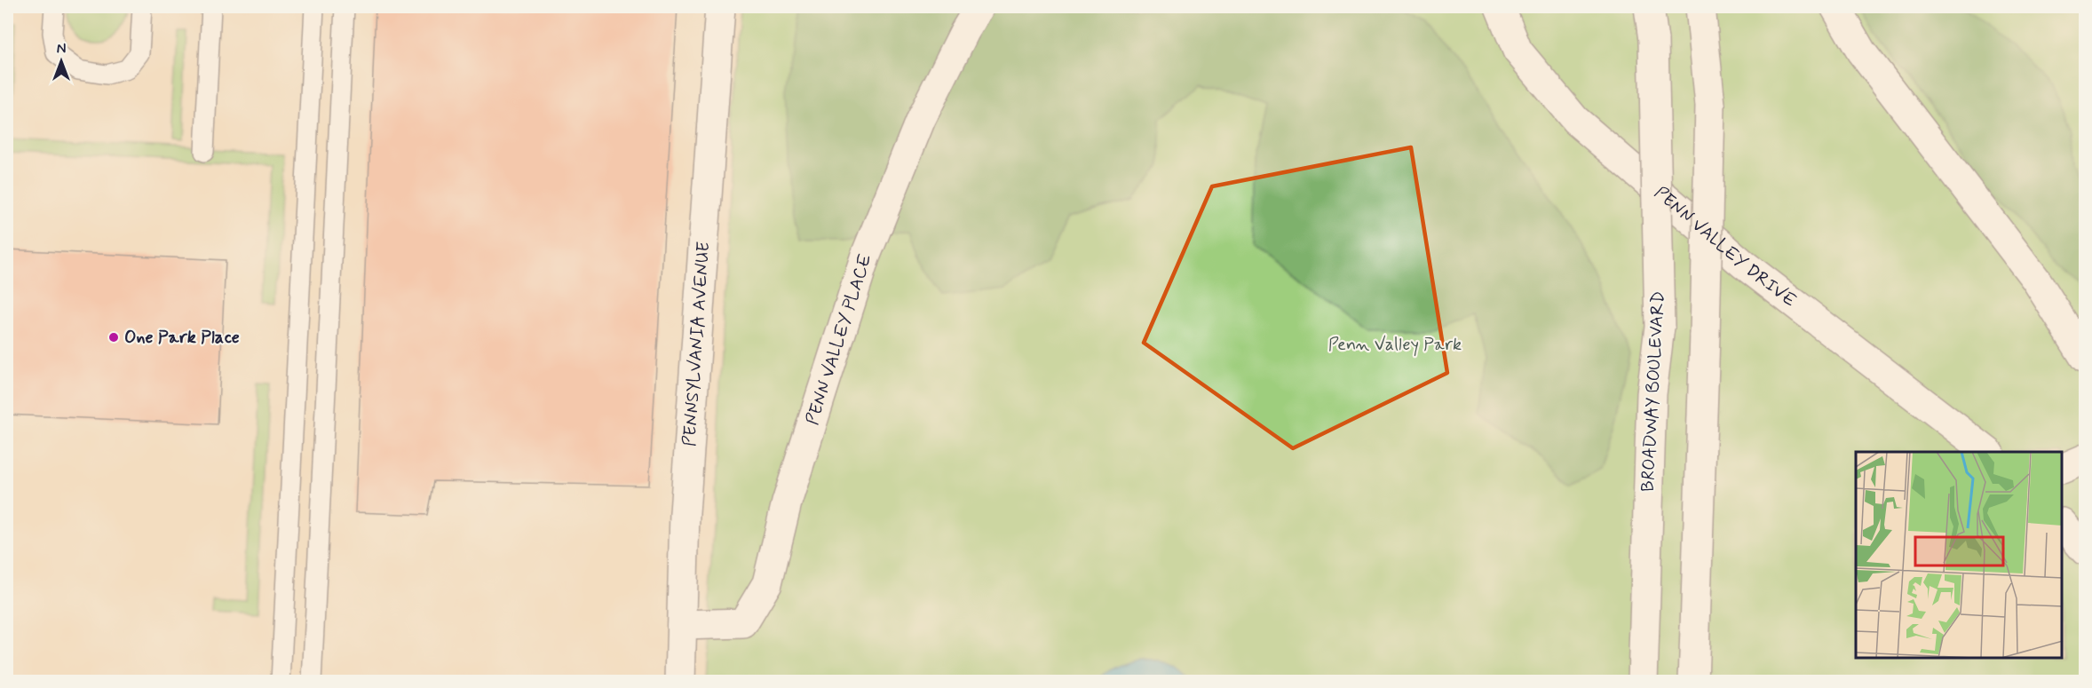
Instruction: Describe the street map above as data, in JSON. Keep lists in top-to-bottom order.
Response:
{
  "streets": {
    "main road": [
      "PENN VALLEY DRIVE",
      "PENN VALLEY PLACE",
      "PENNSYLVANIA AVENUE",
      "BROADWAY BOULEVARD"
    ]
  },
  "crossings": [
    ["PENN VALLEY PLACE", "PENNSYLVANIA AVENUE"]
  ],
  "parks": ["Penn Valley Park"],
  "places": ["One Park Place"],
  "north": "top"
}
